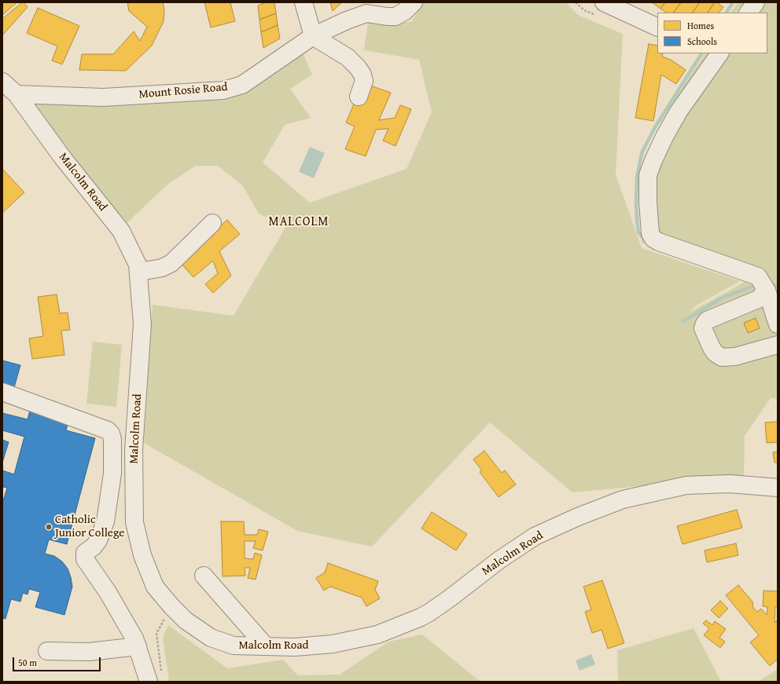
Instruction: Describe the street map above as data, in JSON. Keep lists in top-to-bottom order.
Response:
{
  "streets": {
    "street": ["Mount Rosie Road", "Malcolm Road"]
  },
  "crossings": [
    ["Mount Rosie Road", "Malcolm Road"]
  ],
  "districts": ["MALCOLM"],
  "places": ["Catholic Junior College"],
  "legend": ["Homes", "Schools"],
  "scale_bar": "50 m"
}
